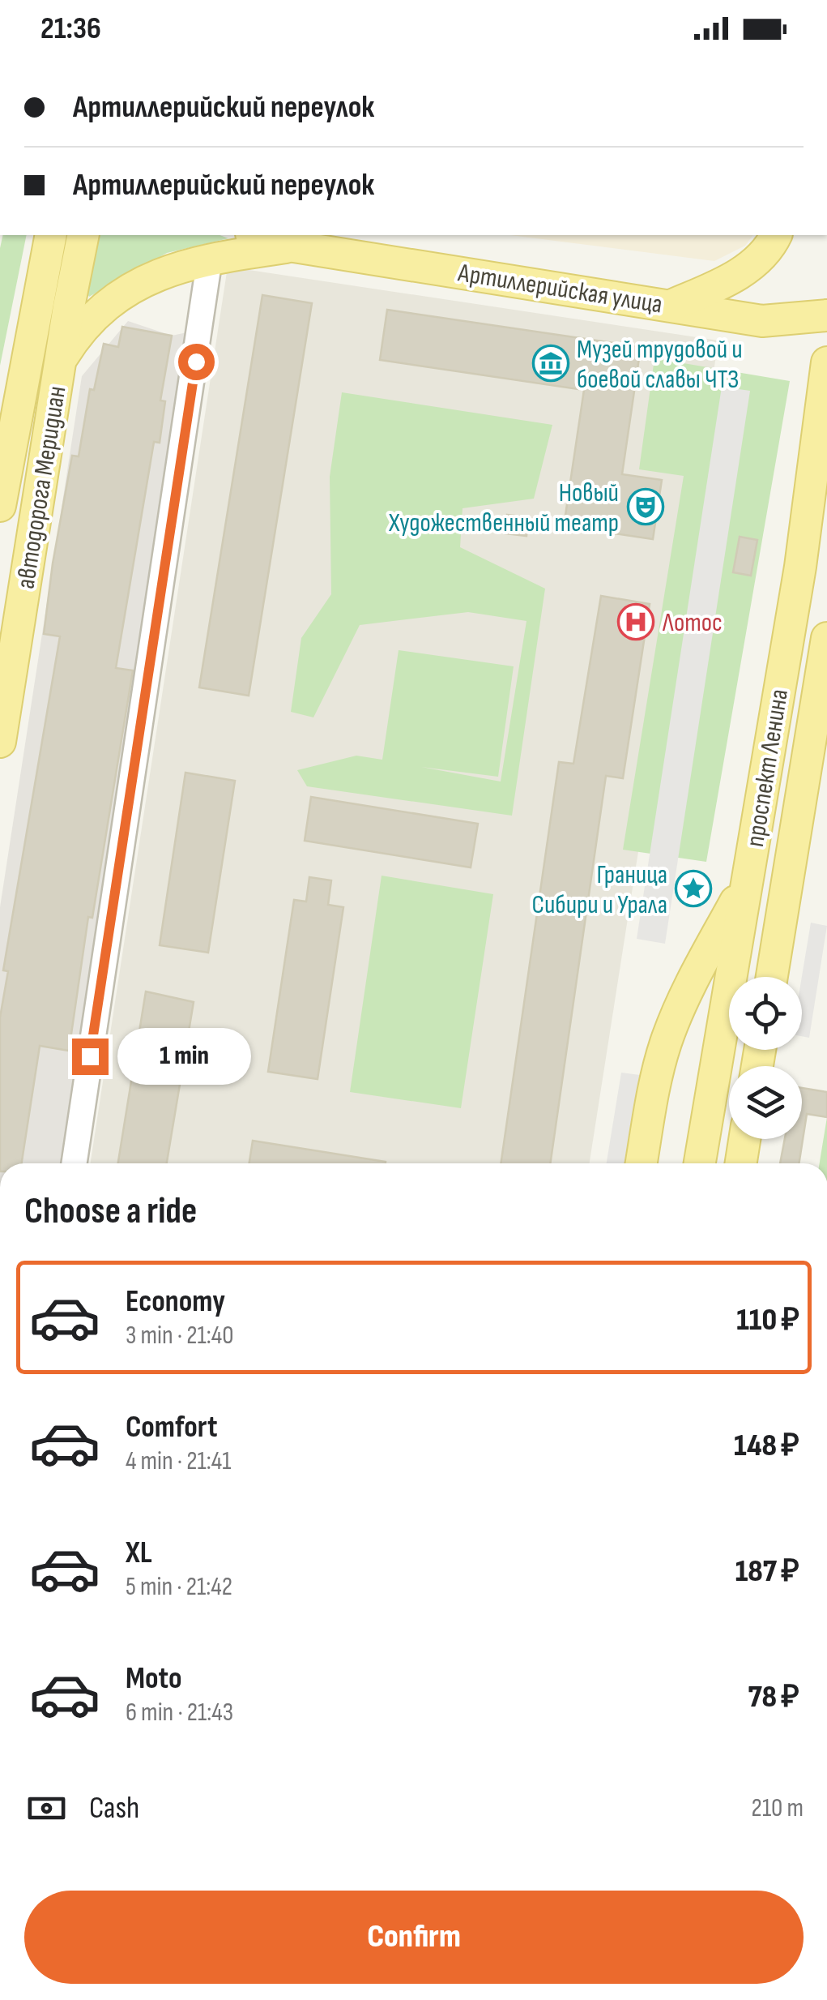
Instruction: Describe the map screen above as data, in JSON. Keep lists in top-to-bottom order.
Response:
{
  "streets": {
    "main road": ["Артиллерийская улица", "автодорога Меридиан", "проспект Ленина"]
  },
  "crossings": [
    ["Артиллерийская улица", "автодорога Меридиан"]
  ],
  "places": {
    "museum": ["Музей трудовой и боевой славы ЧТЗ"],
    "theatre": ["Новый Художественный театр"],
    "hospital": ["Лотос"],
    "place": ["Граница Сибири и Урала"]
  },
  "page": {
    "status": "21:36",
    "banner": ["Артиллерийский переулок", "Артиллерийский переулок"],
    "bubble": "1 min",
    "heading": "Choose a ride",
    "list": [
      {
        "name": "Economy",
        "note": "3 min · 21:40",
        "value": "110 ₽"
      },
      {
        "name": "Comfort",
        "note": "4 min · 21:41",
        "value": "148 ₽"
      },
      {
        "name": "XL",
        "note": "5 min · 21:42",
        "value": "187 ₽"
      },
      {
        "name": "Moto",
        "note": "6 min · 21:43",
        "value": "78 ₽"
      }
    ],
    "pay": ["Cash", "210 m"],
    "buttons": "Confirm"
  }
}
